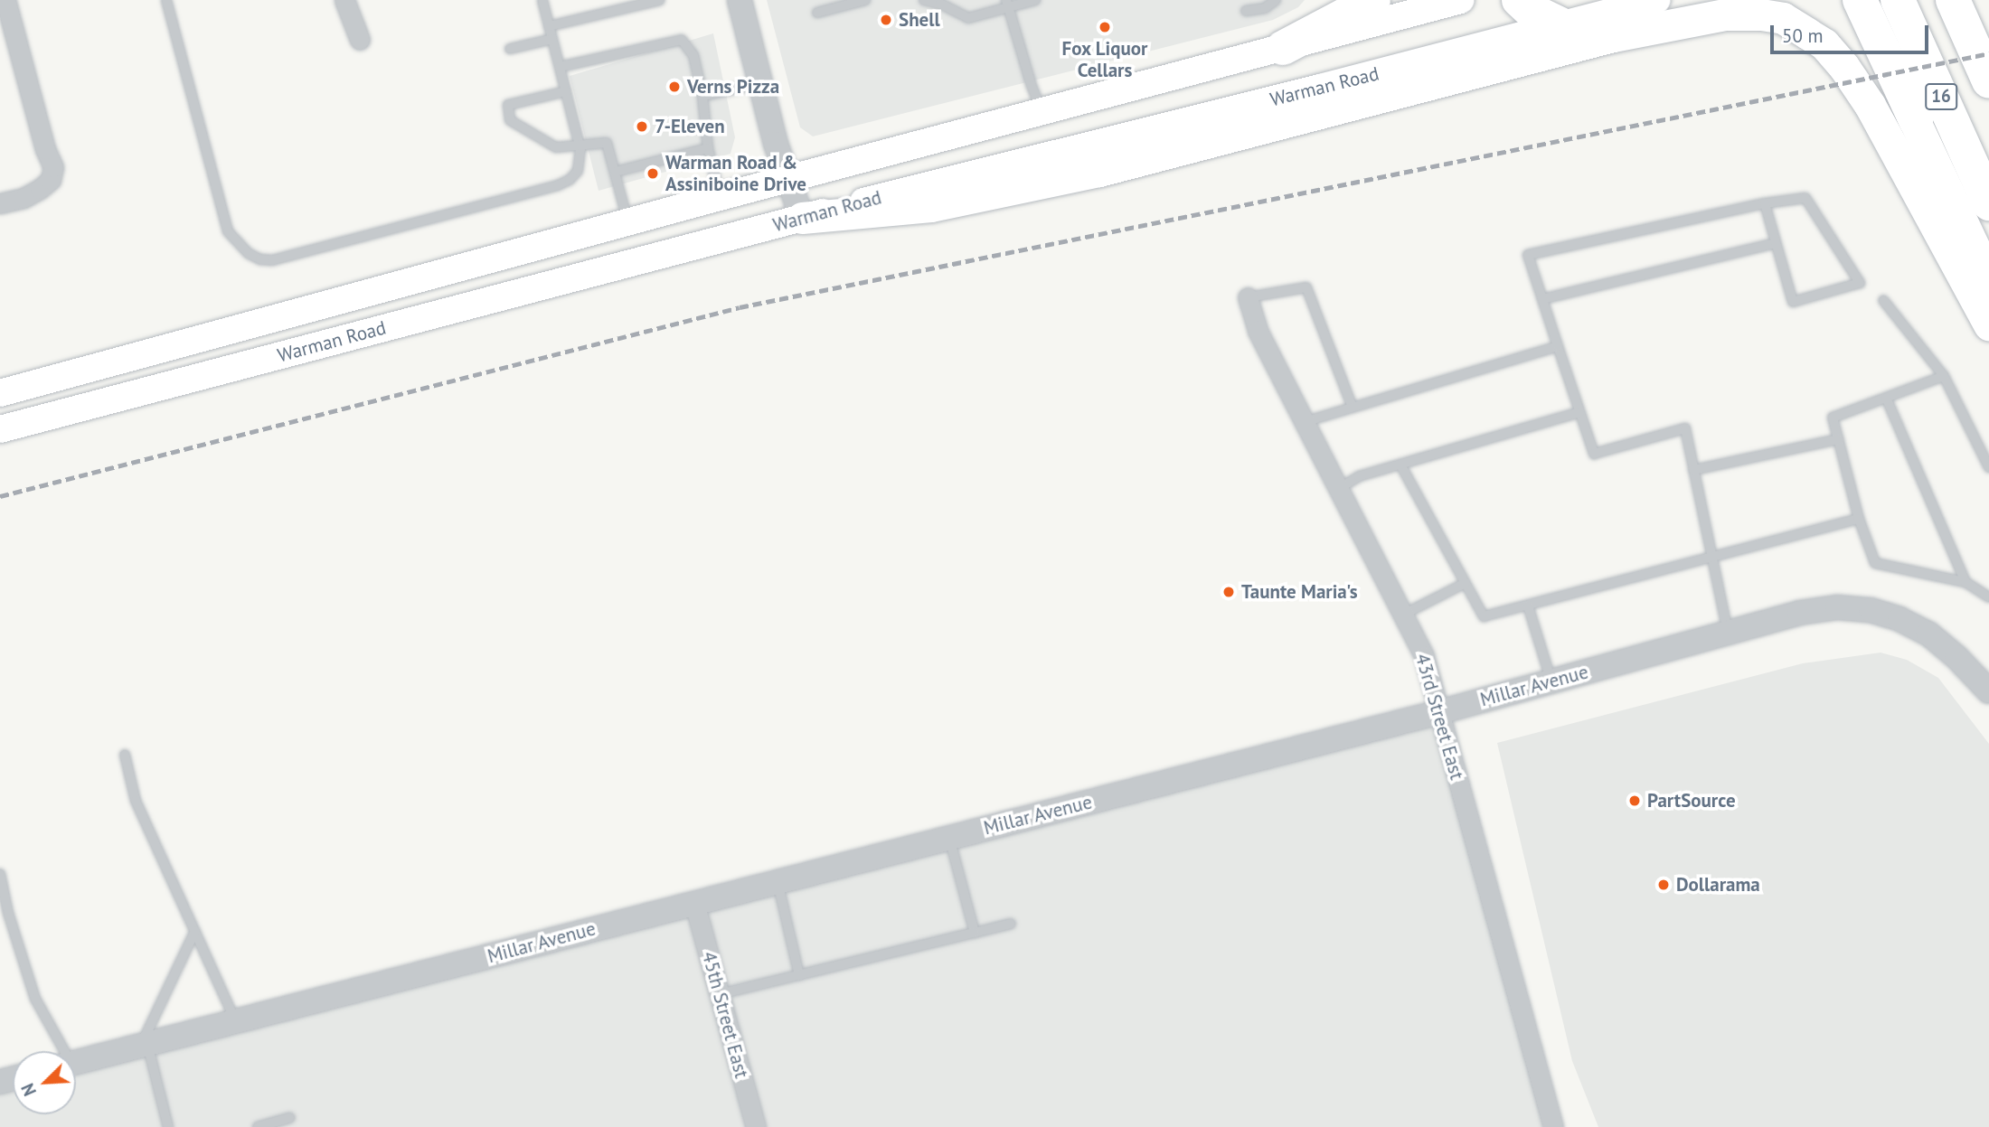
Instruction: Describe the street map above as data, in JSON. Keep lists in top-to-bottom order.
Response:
{
  "streets": {
    "highway": ["16"],
    "main road": ["Warman Road"],
    "street": ["Millar Avenue", "43rd Street East", "45th Street East"]
  },
  "crossings": [
    ["Millar Avenue", "43rd Street East"],
    ["Millar Avenue", "45th Street East"]
  ],
  "places": [
    "Shell",
    "Fox Liquor Cellars",
    "Verns Pizza",
    "7-Eleven",
    "Warman Road & Assiniboine Drive",
    "Taunte Maria's",
    "PartSource",
    "Dollarama"
  ],
  "scale_bar": "50 m",
  "north": "bottom left"
}
